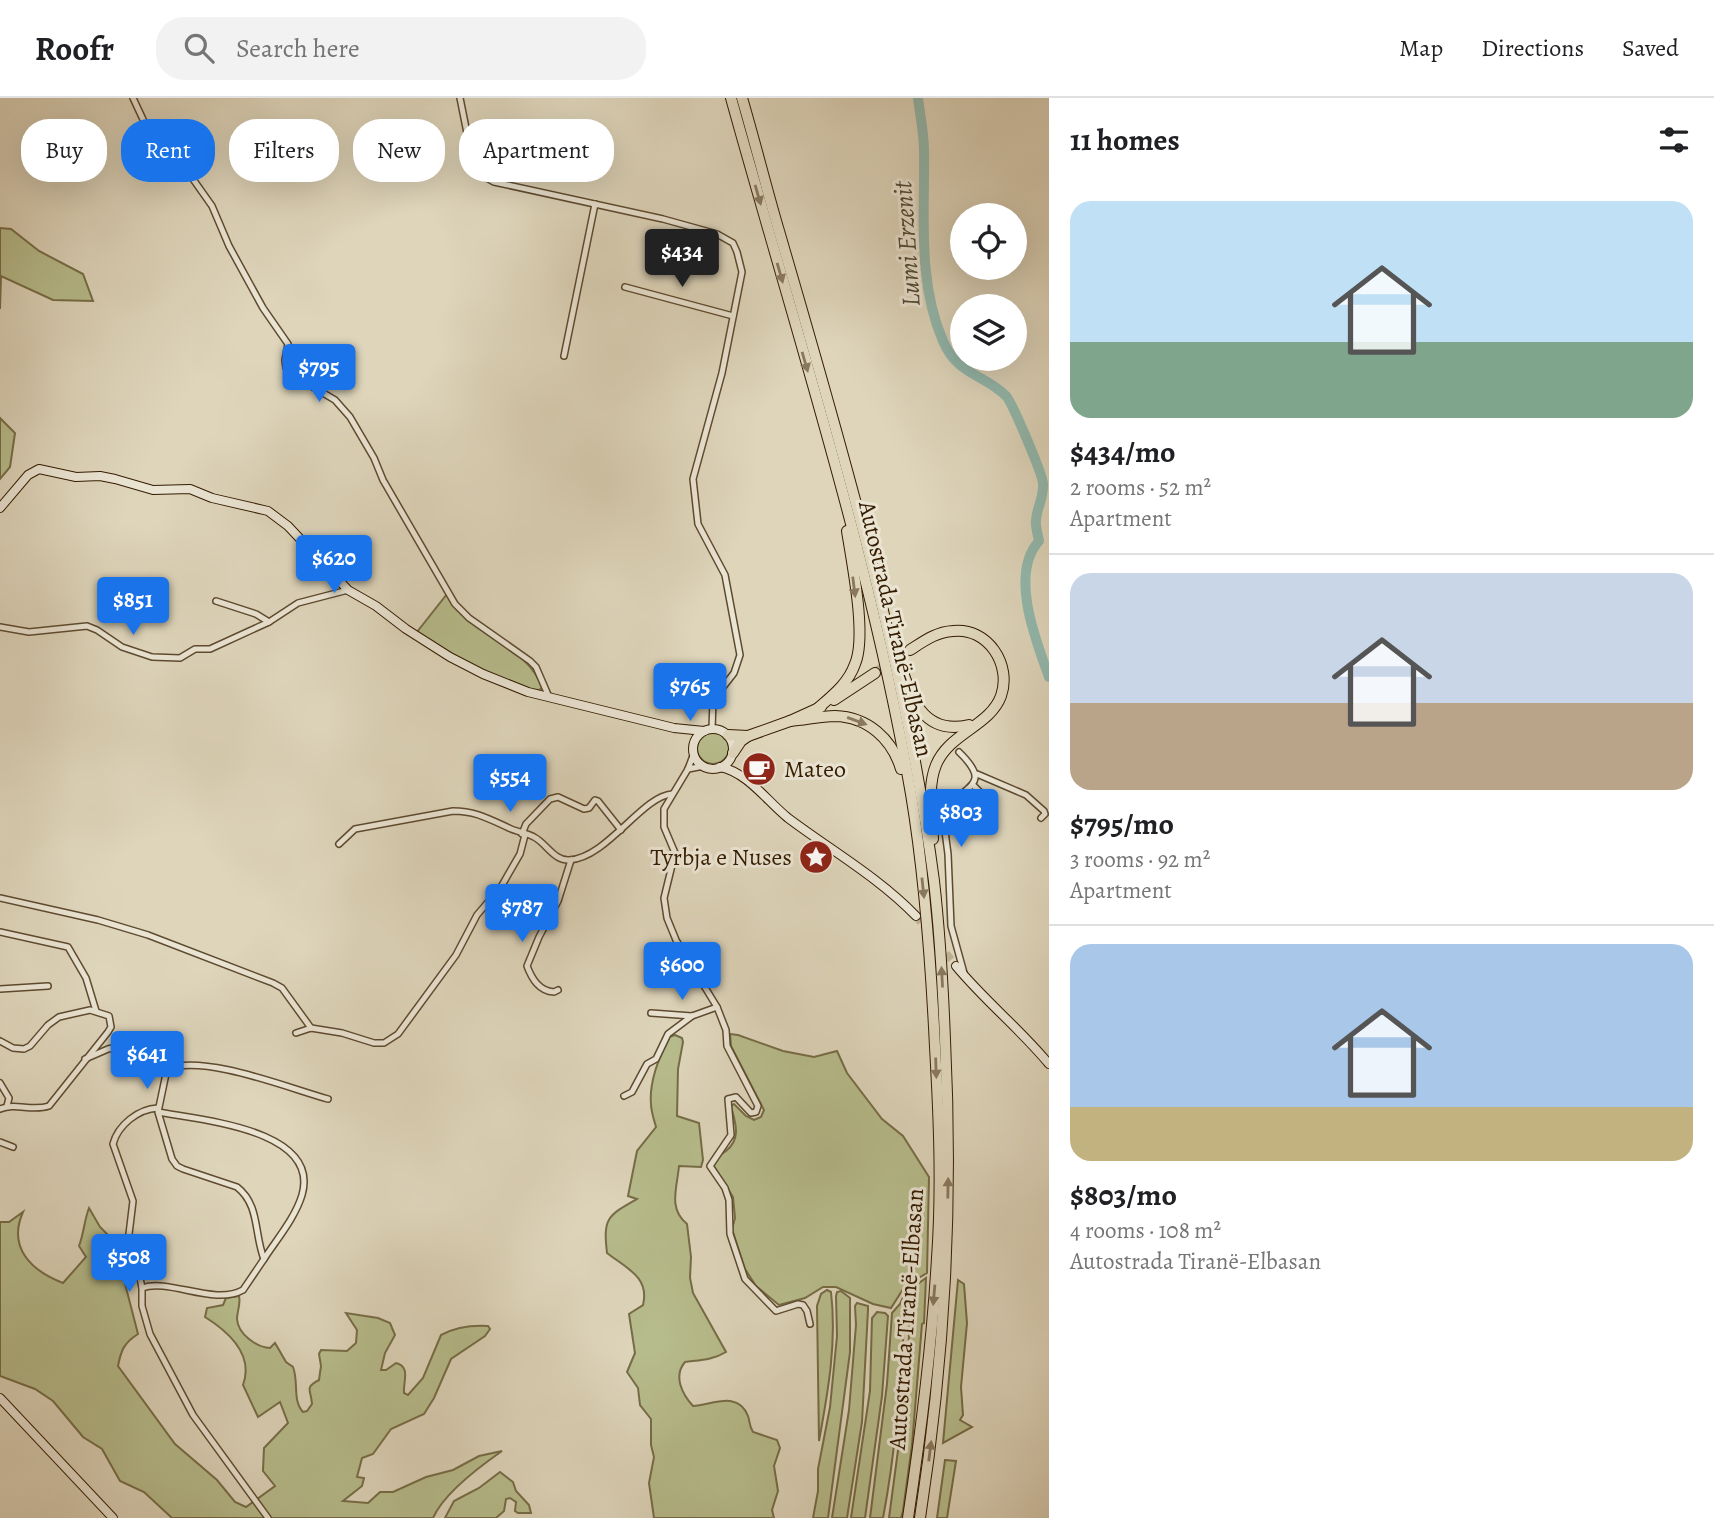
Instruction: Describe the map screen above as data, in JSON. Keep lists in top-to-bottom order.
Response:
{
  "streets": {
    "highway": ["Autostrada Tiranë-Elbasan"]
  },
  "water": ["Lumi Erzenit"],
  "places": {
    "cafe": ["Mateo"],
    "place": ["Tyrbja e Nuses"]
  },
  "page": {
    "header": "Roofr",
    "search": "Search here",
    "nav": ["Map", "Directions", "Saved"],
    "heading": "11 homes",
    "chip": [
      "Buy",
      "Rent",
      "Filters",
      "New",
      "Apartment"
    ],
    "list": [
      {
        "name": "$434/mo",
        "note": "2 rooms · 52 m² · Apartment"
      },
      {
        "name": "$795/mo",
        "note": "3 rooms · 92 m² · Apartment"
      },
      {
        "name": "$803/mo",
        "note": "4 rooms · 108 m² · Autostrada Tiranë-Elbasan"
      }
    ],
    "price": [
      "$434",
      "$795",
      "$620",
      "$851",
      "$765",
      "$554",
      "$803",
      "$787",
      "$600",
      "$641",
      "$508"
    ]
  }
}
